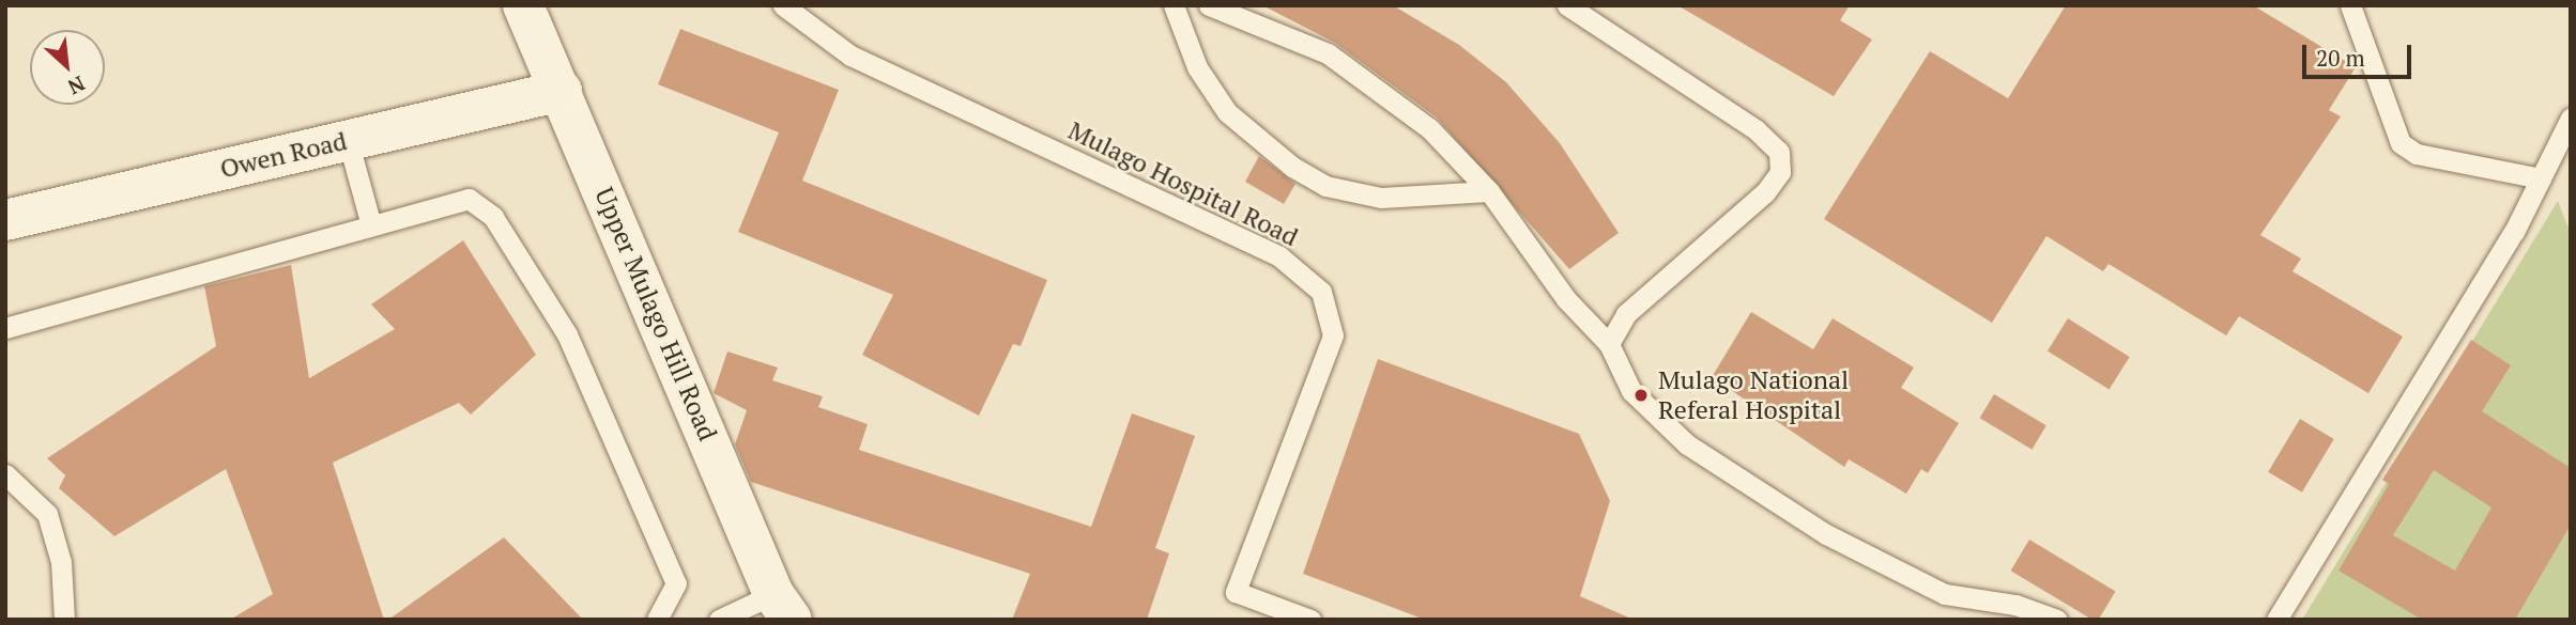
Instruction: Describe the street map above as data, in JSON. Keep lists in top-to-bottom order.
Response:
{
  "streets": {
    "street": ["Owen Road", "Upper Mulago Hill Road"],
    "lane": ["Mulago Hospital Road"]
  },
  "crossings": [
    ["Owen Road", "Upper Mulago Hill Road"]
  ],
  "places": ["Mulago National Referal Hospital"],
  "scale_bar": "20 m",
  "north": "bottom right"
}
